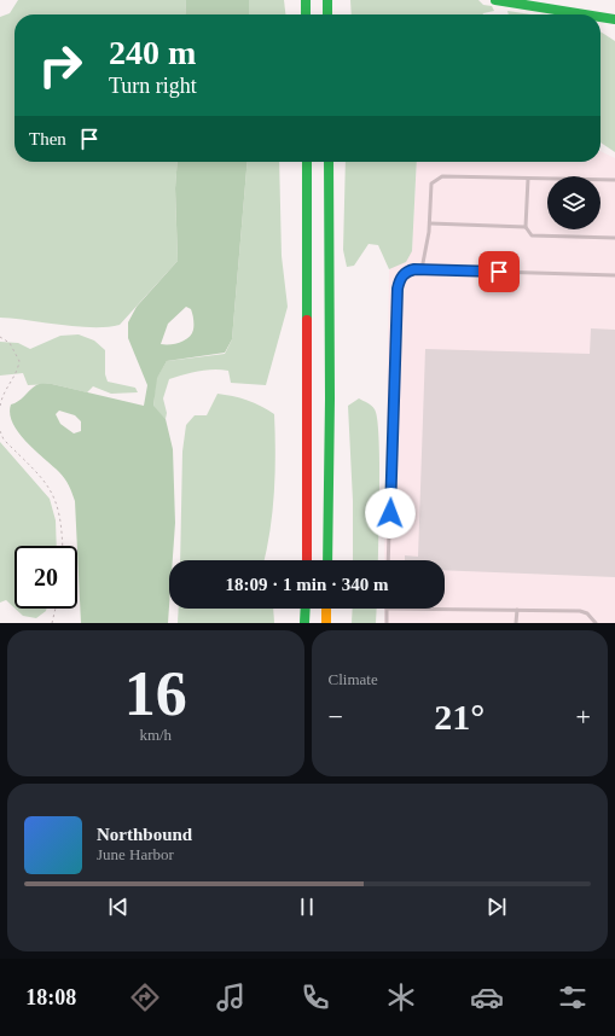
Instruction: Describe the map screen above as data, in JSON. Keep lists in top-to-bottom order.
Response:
{
  "page": {
    "turn": ["240 m", "Turn right"],
    "then": "Then",
    "limit": "20",
    "trip": "18:09 · 1 min · 340 m",
    "tile": [
      ["16", "km/h"],
      "Climate"
    ],
    "heat": ["−", "21°", "+"],
    "song": ["Northbound", "June Harbor"],
    "tabs": "18:08"
  }
}
